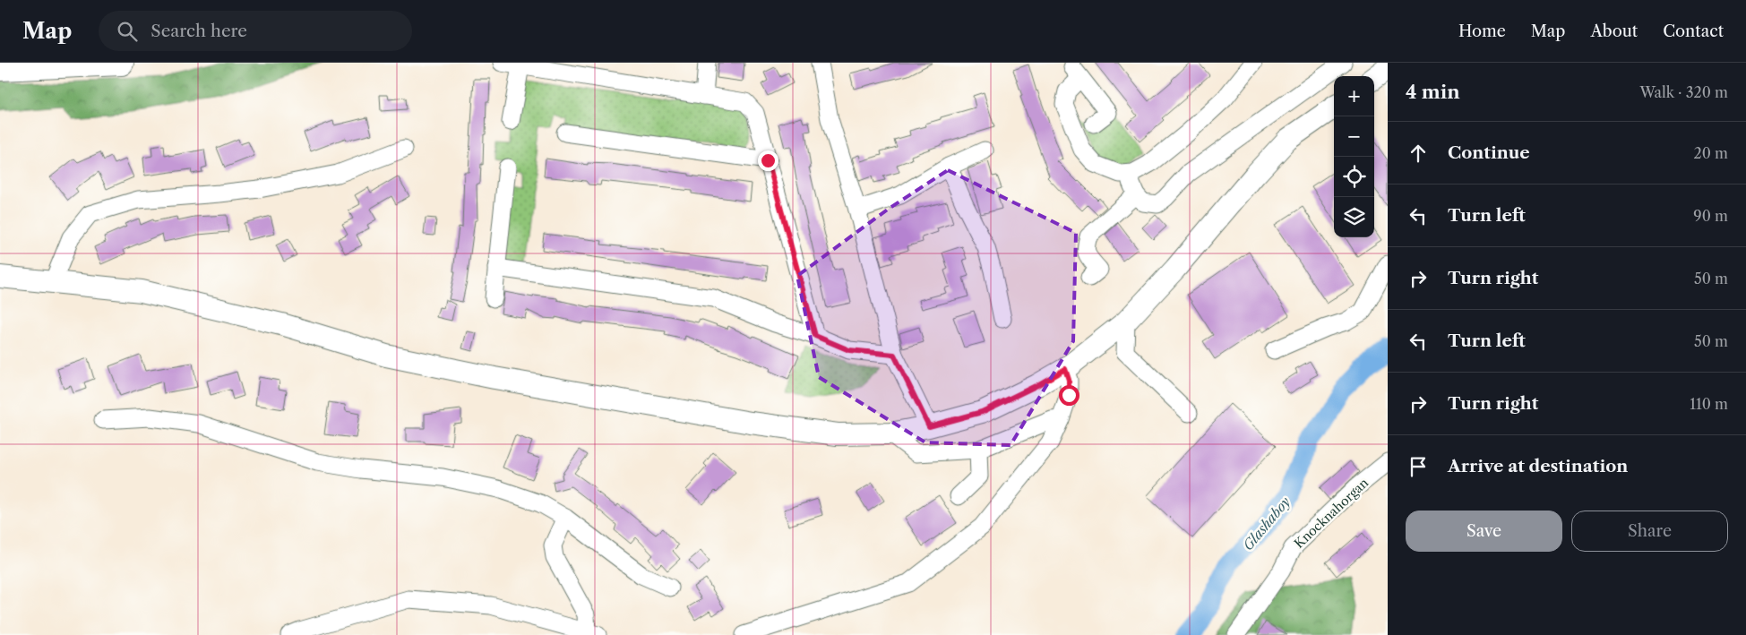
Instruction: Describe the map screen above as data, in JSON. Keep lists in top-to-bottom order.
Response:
{
  "streets": {
    "street": ["Knocknahorgan"]
  },
  "water": ["Glashaboy"],
  "page": {
    "header": "Map",
    "search": "Search here",
    "nav": [
      "Home",
      "Map",
      "About",
      "Contact"
    ],
    "heading": ["4 min", "Walk · 320 m"],
    "map_buttons": ["+", "−"],
    "list": [
      ["Continue", "20 m"],
      ["Turn left", "90 m"],
      ["Turn right", "50 m"],
      ["Turn left", "50 m"],
      ["Turn right", "110 m"],
      "Arrive at destination"
    ],
    "buttons": ["Save", "Share"]
  }
}
